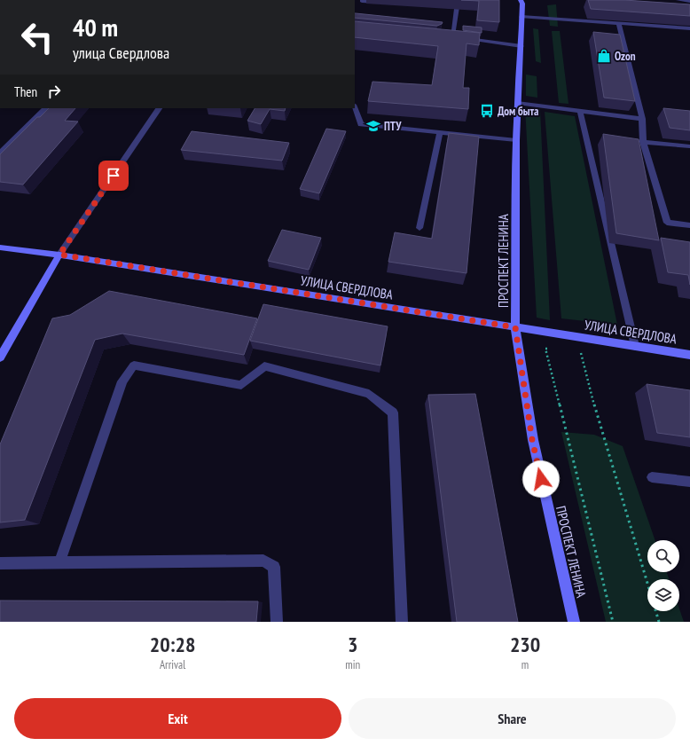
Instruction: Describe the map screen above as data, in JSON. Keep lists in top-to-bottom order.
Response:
{
  "streets": {
    "main road": ["ПРОСПЕКТ ЛЕНИНА", "УЛИЦА СВЕРДЛОВА"]
  },
  "crossings": [
    ["ПРОСПЕКТ ЛЕНИНА", "УЛИЦА СВЕРДЛОВА"]
  ],
  "places": {
    "shop": ["Ozon"],
    "bus stop": ["Дом быта"],
    "school or university": ["ПТУ"]
  },
  "page": {
    "turn": ["40 m", "улица Свердлова"],
    "then": "Then",
    "eta": [
      "20:28",
      "Arrival",
      "3",
      "min",
      "230",
      "m"
    ],
    "buttons": ["Exit", "Share"]
  }
}
